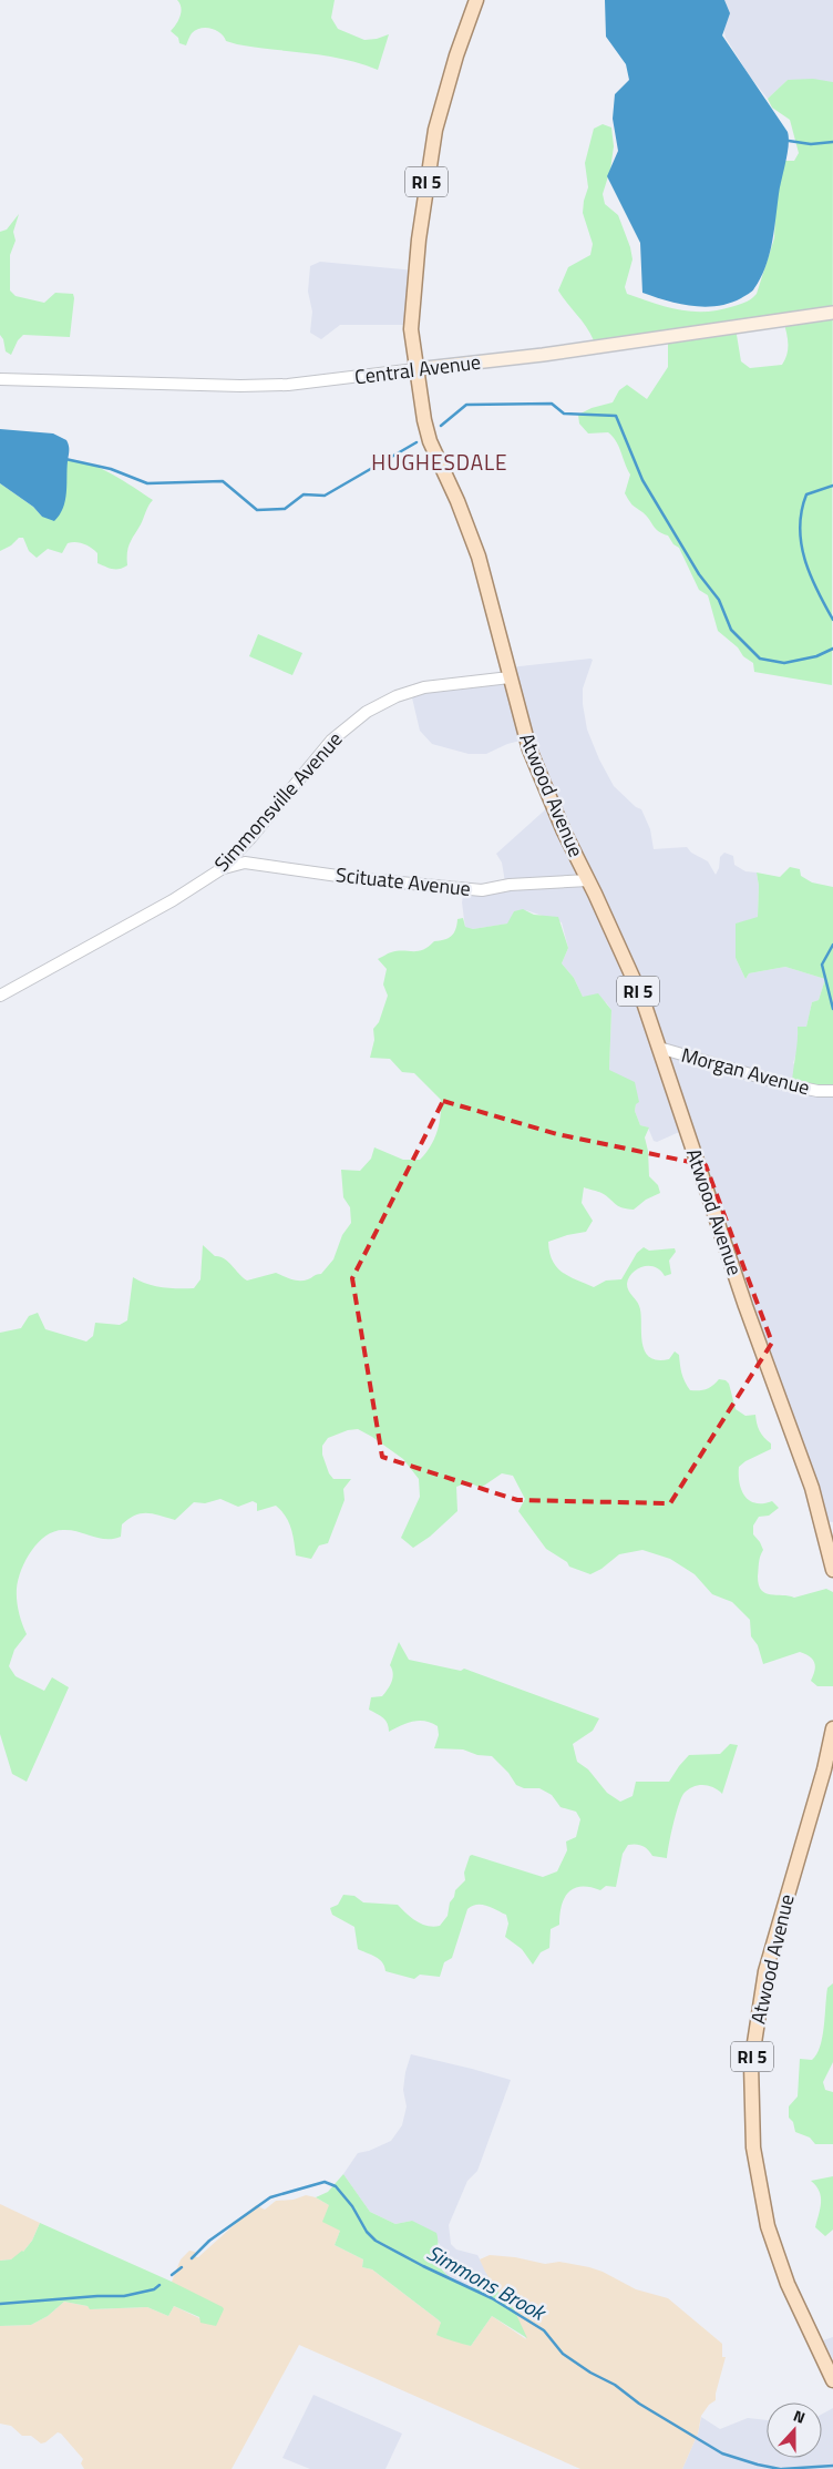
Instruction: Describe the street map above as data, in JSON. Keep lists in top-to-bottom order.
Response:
{
  "streets": {
    "main road": ["RI 5", "Central Avenue", "Atwood Avenue"],
    "street": ["Simmonsville Avenue", "Scituate Avenue", "Morgan Avenue"]
  },
  "crossings": [
    ["Central Avenue", "Atwood Avenue"],
    ["Atwood Avenue", "Simmonsville Avenue"],
    ["Atwood Avenue", "Scituate Avenue"],
    ["Atwood Avenue", "Morgan Avenue"],
    ["Simmonsville Avenue", "Scituate Avenue"]
  ],
  "districts": ["HUGHESDALE"],
  "water": ["Simmons Brook"],
  "north": "top"
}
